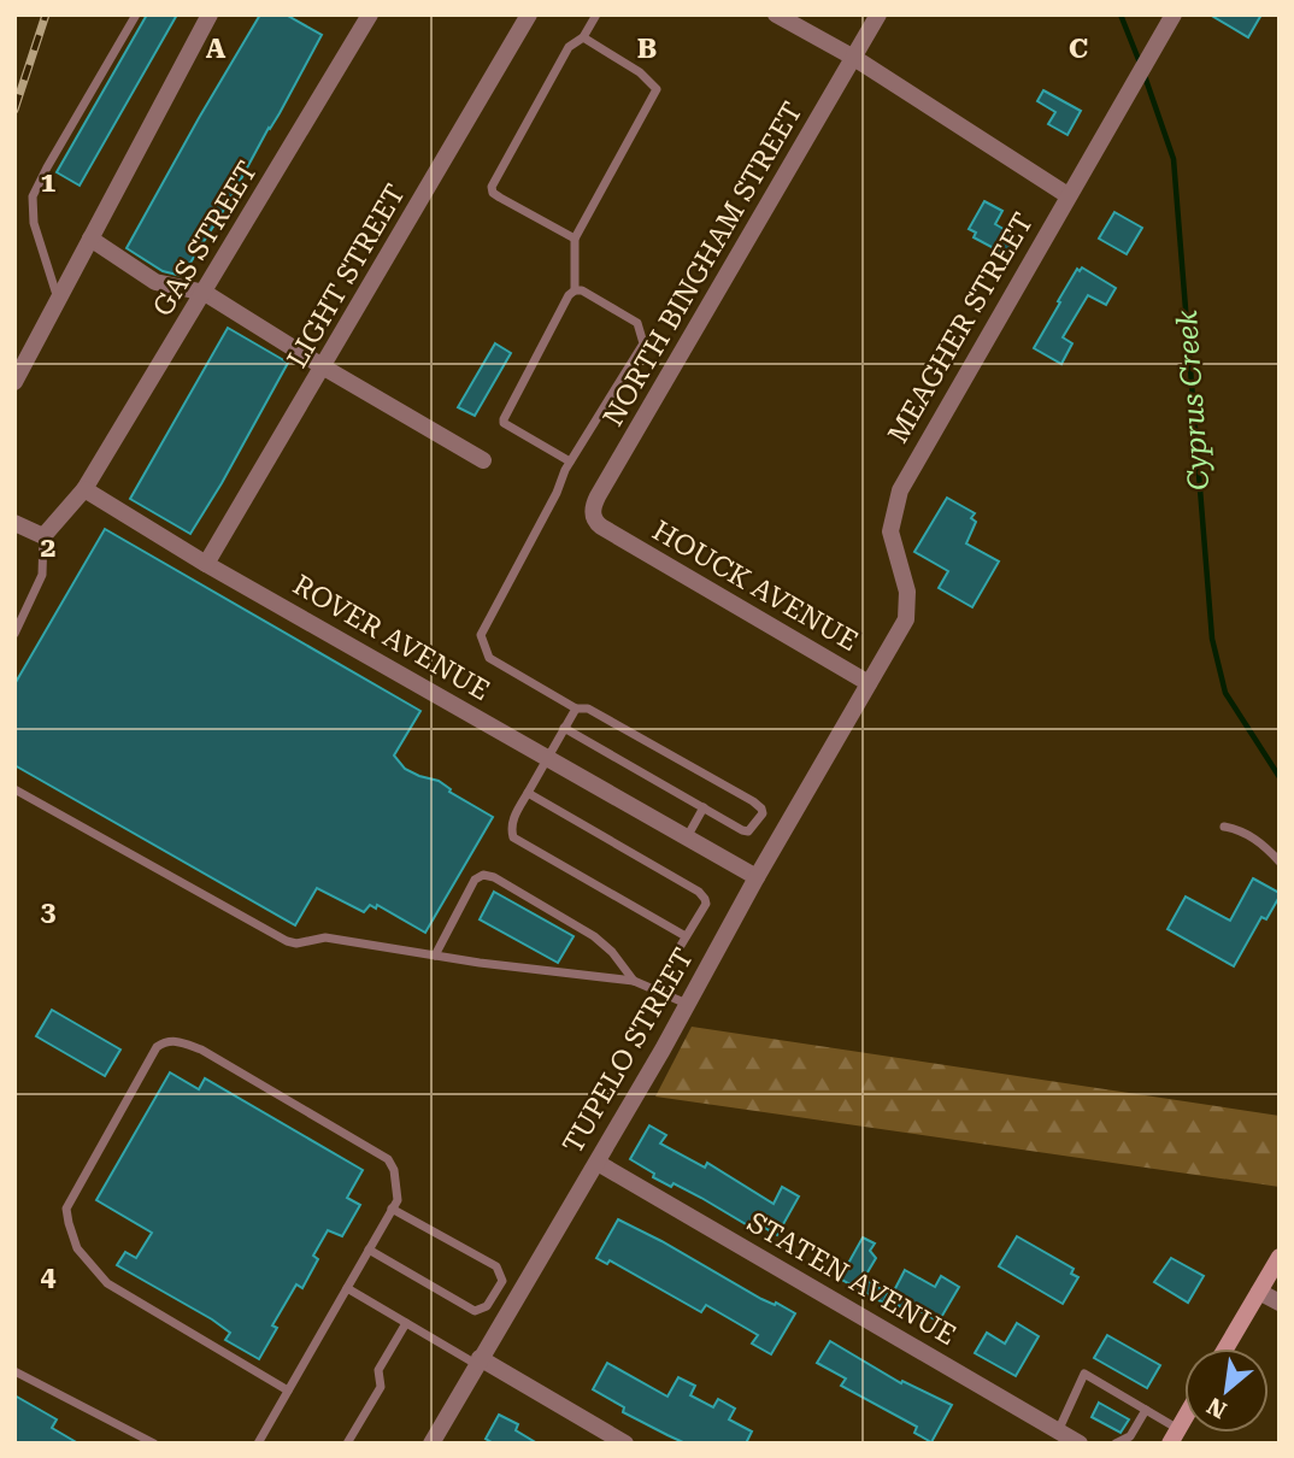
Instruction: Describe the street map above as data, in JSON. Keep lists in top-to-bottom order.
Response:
{
  "streets": {
    "street": [
      "GAS STREET",
      "NORTH BINGHAM STREET",
      "LIGHT STREET",
      "MEAGHER STREET",
      "HOUCK AVENUE",
      "ROVER AVENUE",
      "TUPELO STREET",
      "STATEN AVENUE"
    ]
  },
  "crossings": [
    ["GAS STREET", "ROVER AVENUE"],
    ["NORTH BINGHAM STREET", "HOUCK AVENUE"],
    ["LIGHT STREET", "ROVER AVENUE"],
    ["MEAGHER STREET", "HOUCK AVENUE"],
    ["MEAGHER STREET", "TUPELO STREET"],
    ["HOUCK AVENUE", "TUPELO STREET"],
    ["ROVER AVENUE", "TUPELO STREET"],
    ["TUPELO STREET", "STATEN AVENUE"]
  ],
  "water": ["Cyprus Creek"],
  "north": "bottom left",
  "grid": {
    "columns": ["A", "B", "C"],
    "rows": [
      "1",
      "2",
      "3",
      "4"
    ]
  }
}
